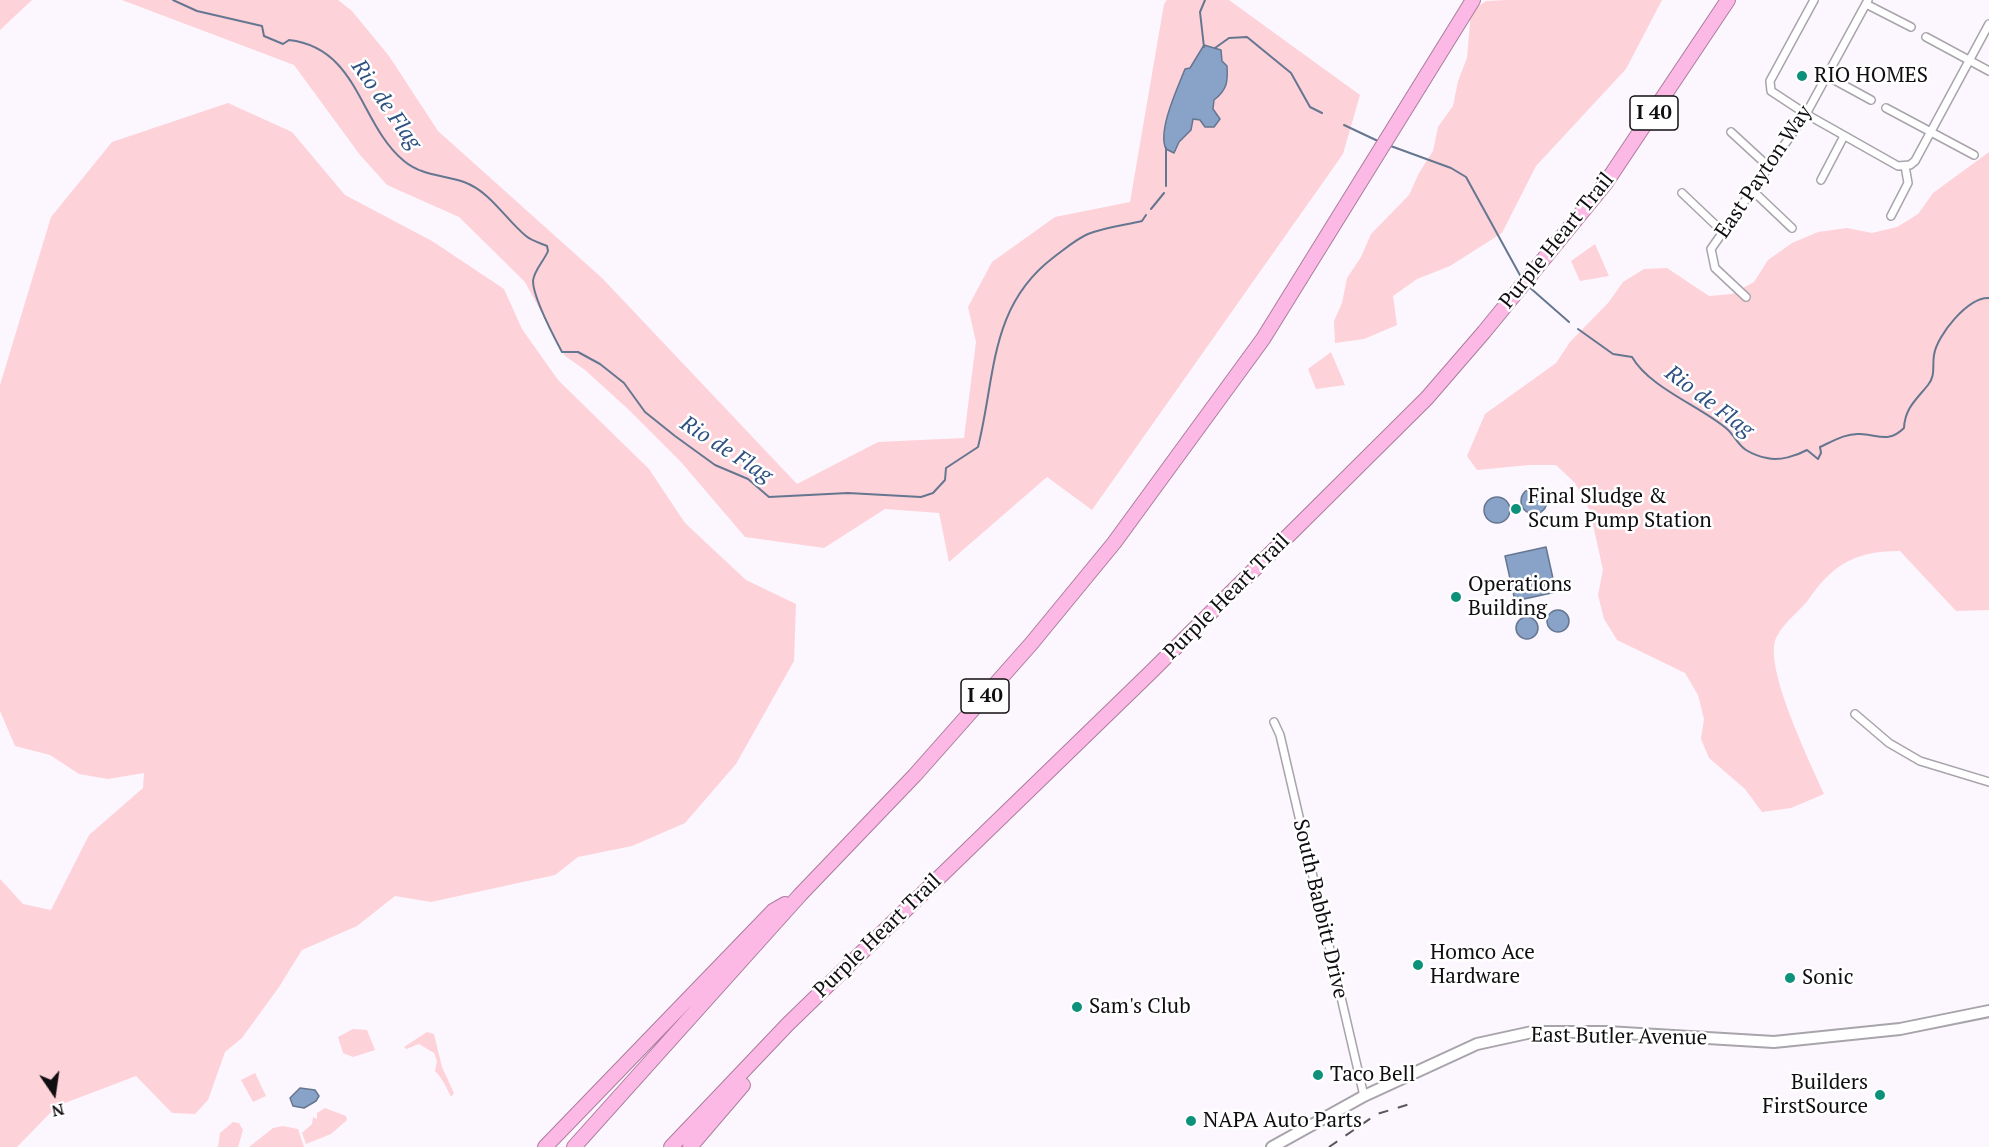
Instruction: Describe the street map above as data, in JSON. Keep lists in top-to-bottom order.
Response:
{
  "streets": {
    "highway": ["I 40", "Purple Heart Trail"],
    "main road": ["East Butler Avenue"],
    "street": ["East Payton Way", "South Babbitt Drive"]
  },
  "crossings": [
    ["South Babbitt Drive", "East Butler Avenue"]
  ],
  "water": ["Rio de Flag"],
  "places": [
    "RIO HOMES",
    "Final Sludge & Scum Pump Station",
    "Operations Building",
    "Homco Ace Hardware",
    "Sonic",
    "Sam's Club",
    "Taco Bell",
    "Builders FirstSource",
    "NAPA Auto Parts"
  ],
  "north": "bottom"
}
